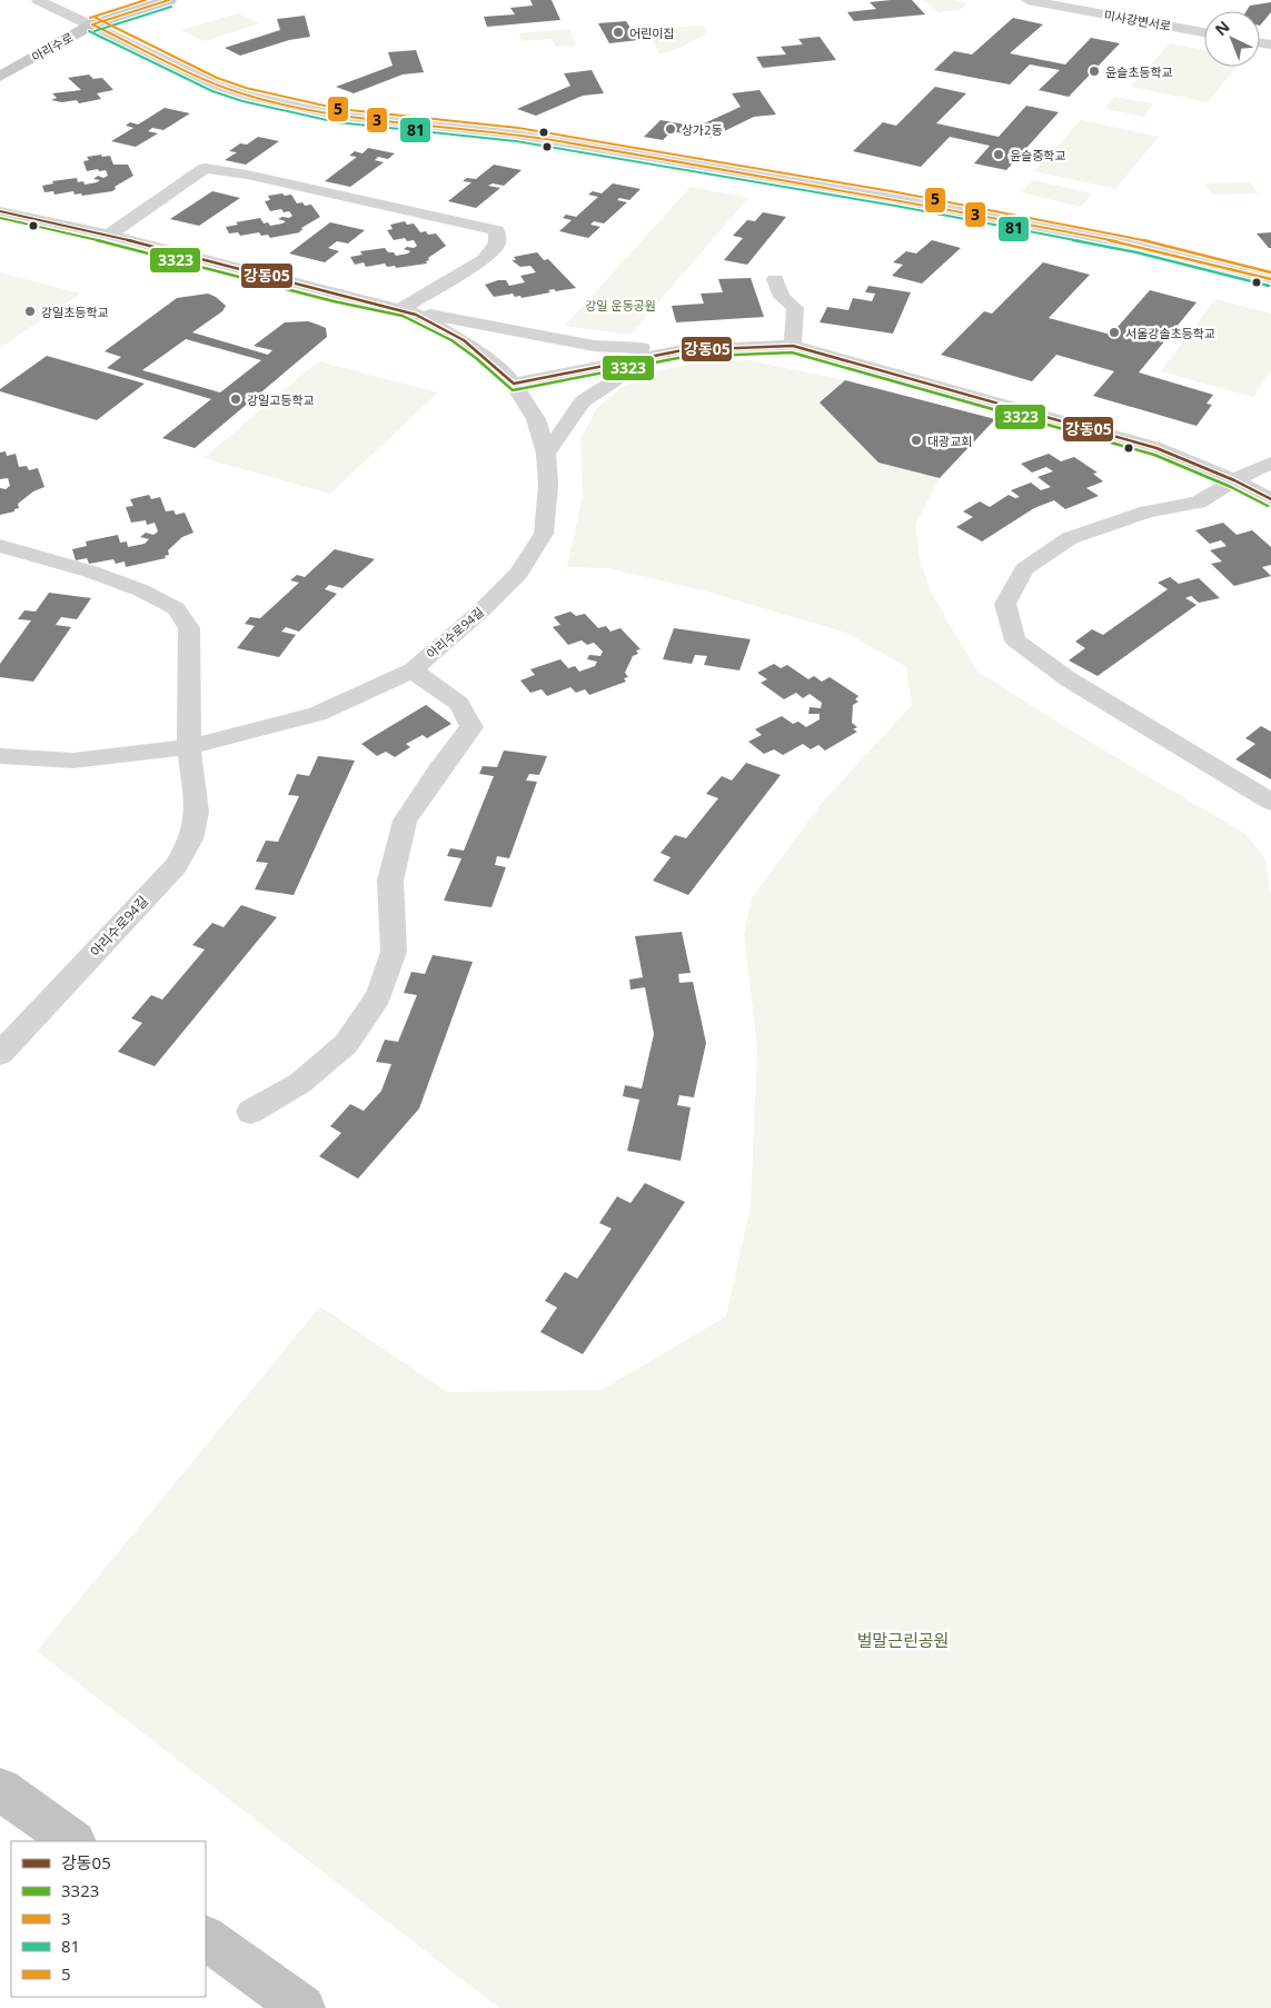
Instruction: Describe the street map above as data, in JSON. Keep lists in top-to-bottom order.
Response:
{
  "streets": {
    "main road": ["아리수로"],
    "street": ["미사강변서로", "아리수로94길"]
  },
  "parks": ["강일 운동공원", "벌말근린공원"],
  "places": [
    "어린이집",
    "윤슬초등학교",
    "상가2동",
    "윤슬중학교",
    "강일초등학교",
    "서울강솔초등학교",
    "강일고등학교",
    "대광교회"
  ],
  "lines": [
    "transit line 3",
    "transit line 5",
    "transit line 81",
    "transit line 강동05",
    "transit line 3323"
  ],
  "legend": [
    "강동05",
    "3323",
    "3",
    "81",
    "5"
  ],
  "north": "top left"
}
